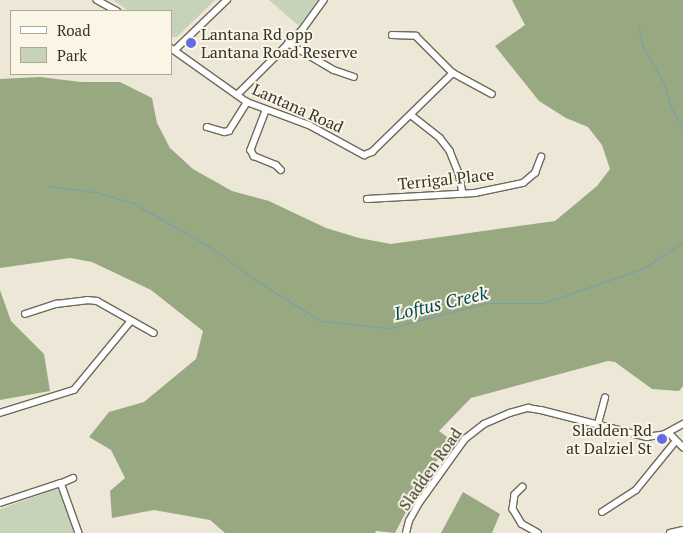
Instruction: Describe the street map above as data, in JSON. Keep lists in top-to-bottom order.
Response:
{
  "streets": {
    "street": ["Lantana Road", "Terrigal Place", "Sladden Road"]
  },
  "water": ["Loftus Creek"],
  "places": ["Lantana Rd opp Lantana Road Reserve", "Sladden Rd at Dalziel St"],
  "legend": ["Road", "Park"]
}
